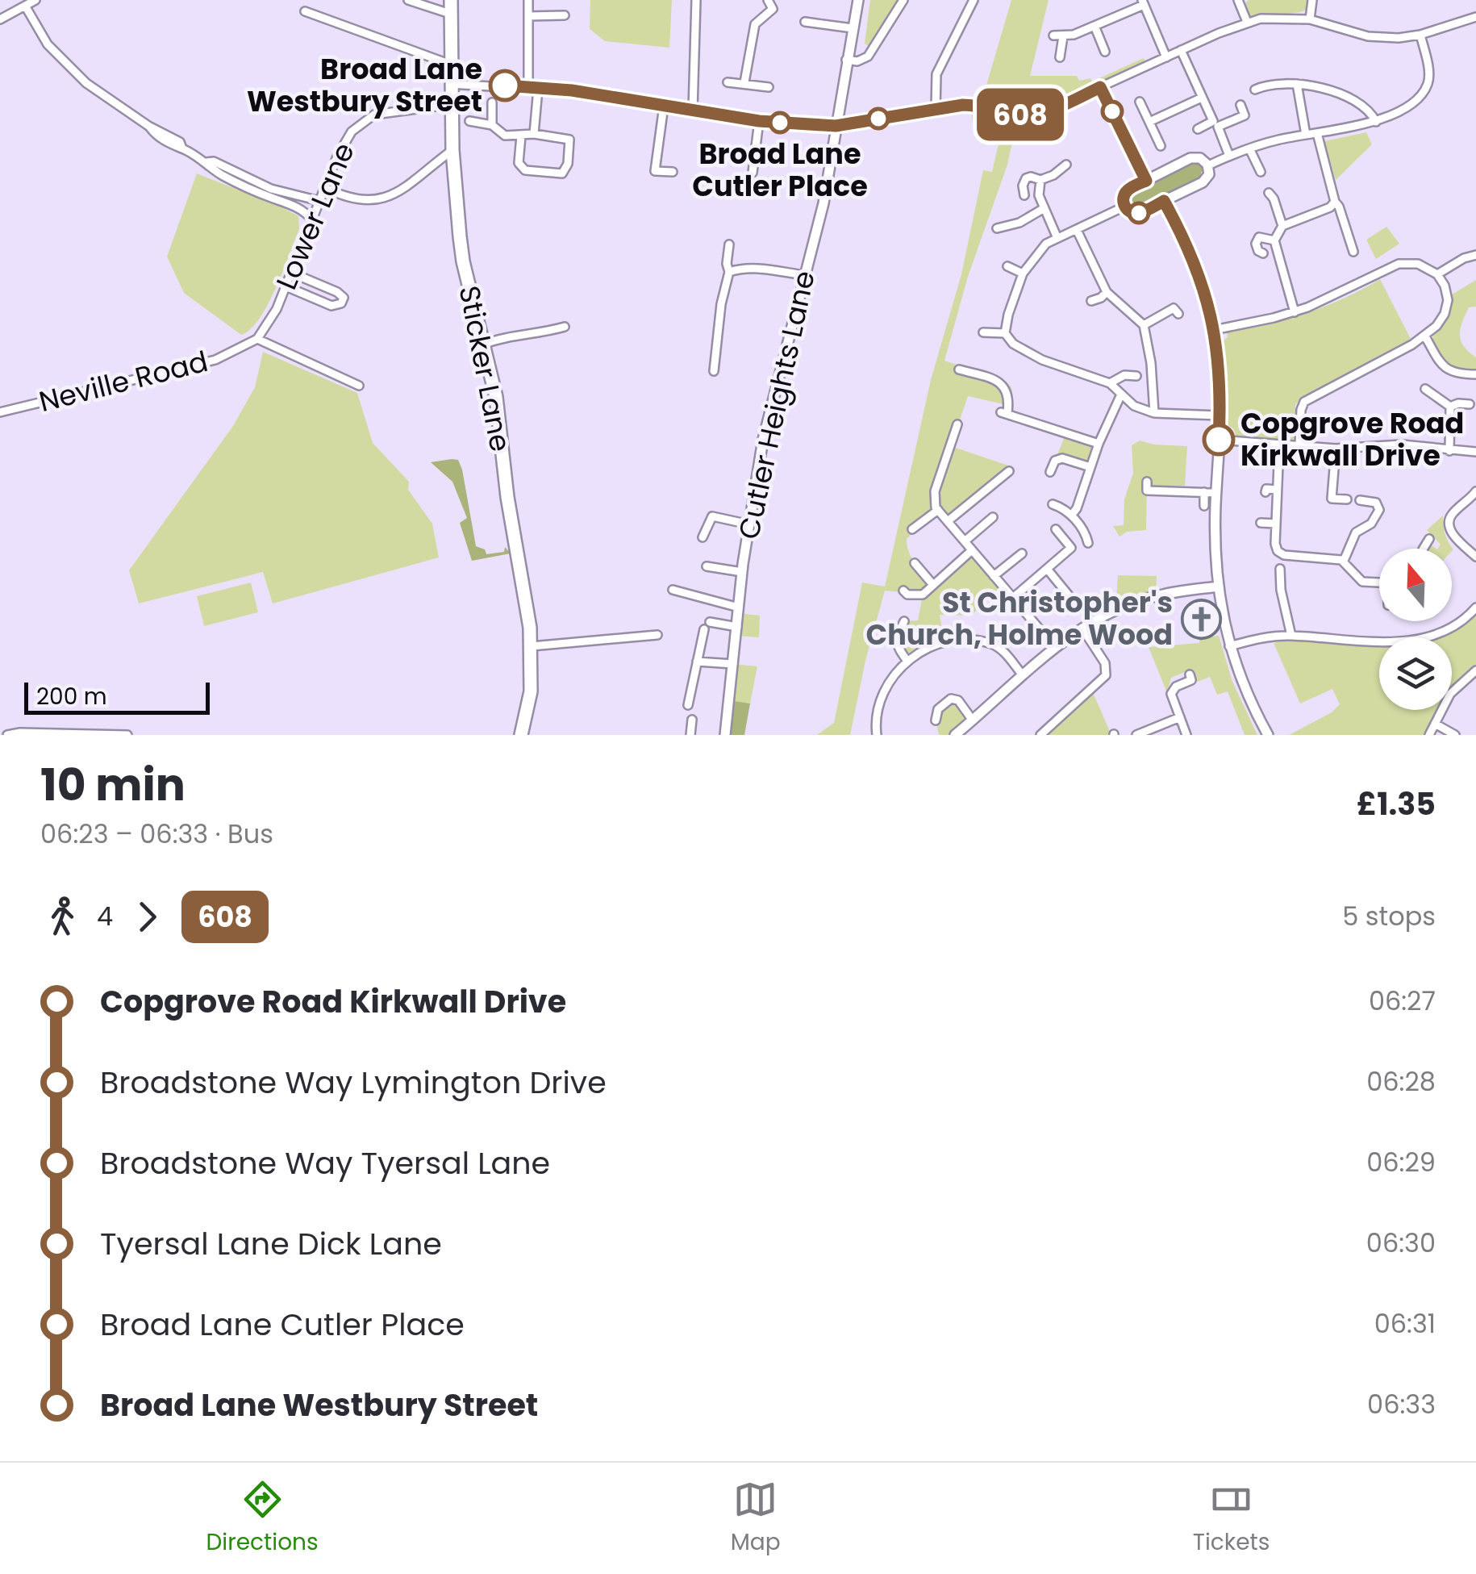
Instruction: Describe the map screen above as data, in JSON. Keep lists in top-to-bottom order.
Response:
{
  "streets": {
    "highway": ["Sticker Lane"],
    "street": ["Lower Lane", "Neville Road", "Cutler Heights Lane"]
  },
  "crossings": [
    ["Lower Lane", "Sticker Lane"],
    ["Lower Lane", "Neville Road"]
  ],
  "places": {
    "other": ["Broad Lane Westbury Street", "Broad Lane Cutler Place", "Copgrove Road Kirkwall Drive"],
    "church": ["St Christopher's Church, Holme Wood"]
  },
  "lines": ["bus line 608"],
  "scale_bar": "200 m",
  "north": "top",
  "page": {
    "on_map": "608",
    "scale": "200 m",
    "heading": ["10 min", "06:23 – 06:33 · Bus", "£1.35"],
    "legs": ["4", "608", "5 stops"],
    "list": [
      {
        "name": "Copgrove Road Kirkwall Drive",
        "value": "06:27"
      },
      {
        "name": "Broadstone Way Lymington Drive",
        "value": "06:28"
      },
      {
        "name": "Broadstone Way Tyersal Lane",
        "value": "06:29"
      },
      {
        "name": "Tyersal Lane Dick Lane",
        "value": "06:30"
      },
      {
        "name": "Broad Lane Cutler Place",
        "value": "06:31"
      },
      {
        "name": "Broad Lane Westbury Street",
        "value": "06:33"
      }
    ],
    "tabs": ["Directions", "Map", "Tickets"]
  }
}
